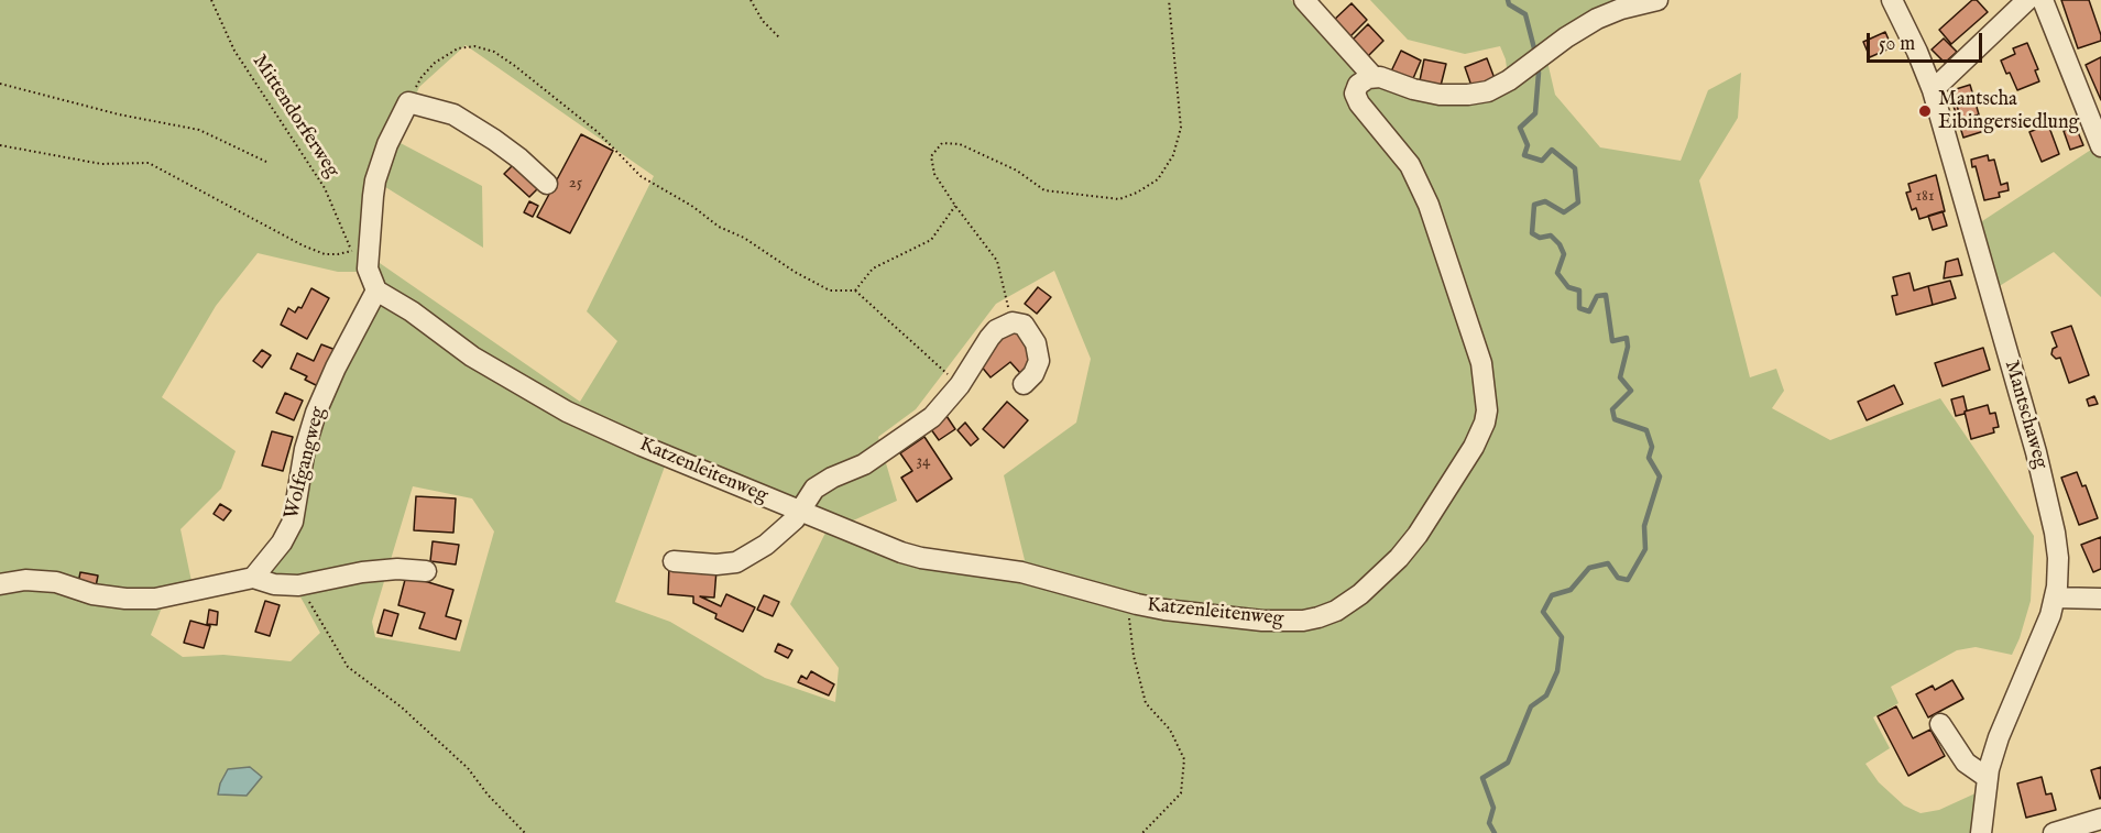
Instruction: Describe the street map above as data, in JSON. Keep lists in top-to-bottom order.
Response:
{
  "streets": {
    "street": ["Mantschaweg", "Wolfgangweg", "Katzenleitenweg"],
    "path": ["Mittendorferweg"]
  },
  "crossings": [
    ["Wolfgangweg", "Katzenleitenweg"]
  ],
  "places": ["Mantscha Eibingersiedlung"],
  "house_numbers": ["25", "181", "34"],
  "scale_bar": "50 m"
}
